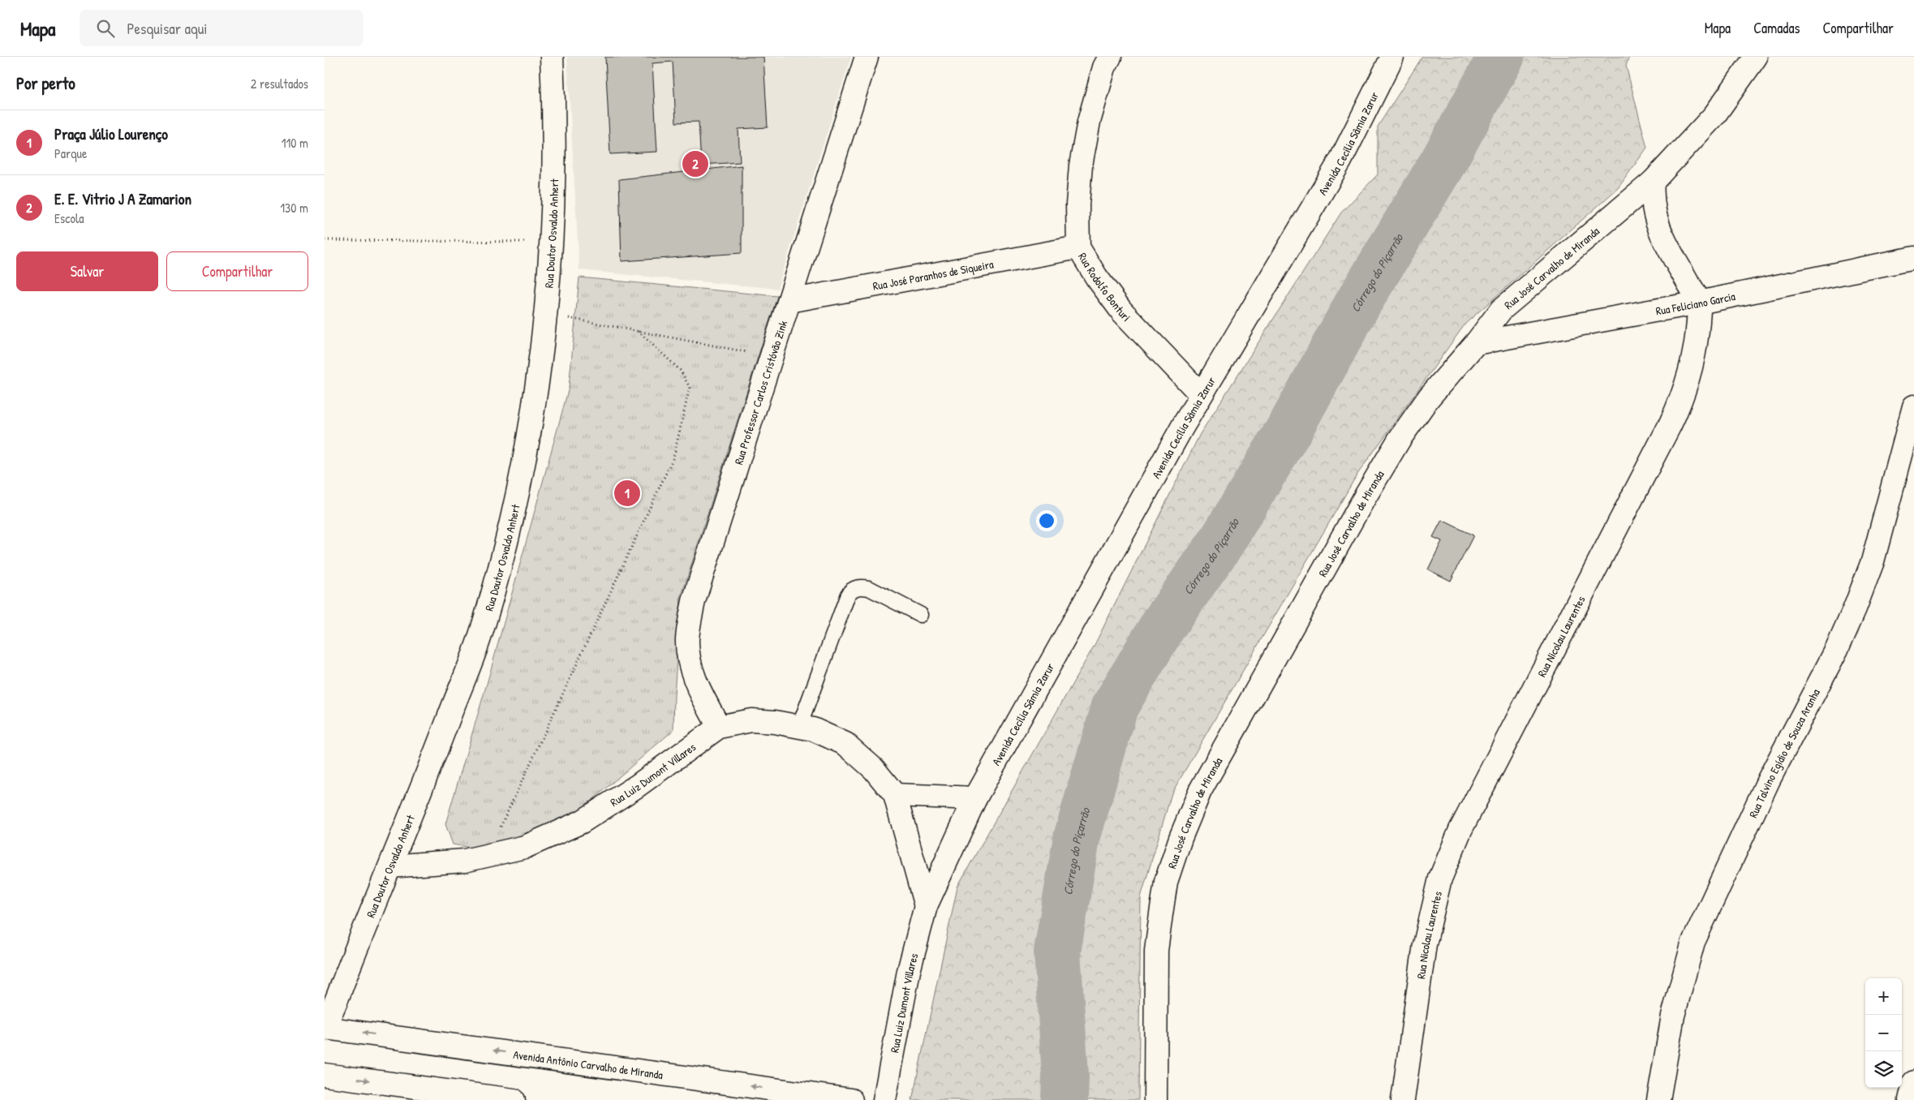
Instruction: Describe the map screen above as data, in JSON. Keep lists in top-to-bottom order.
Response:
{
  "streets": {
    "street": [
      "Avenida Cecília Sâmia Zarur",
      "Rua Doutor Osvaldo Anhert",
      "Rua José Carvalho de Miranda",
      "Rua José Paranhos de Siqueira",
      "Rua Rodolfo Bonturi",
      "Rua Feliciano Garcia",
      "Rua Professor Carlos Cristóvão Zink",
      "Rua Nicolau Laurentes",
      "Rua Talvino Egídio de Souza Aranha",
      "Rua Luiz Dumont Villares",
      "Avenida Antônio Carvalho de Miranda"
    ]
  },
  "crossings": [
    ["Avenida Cecília Sâmia Zarur", "Rua Rodolfo Bonturi"],
    ["Avenida Cecília Sâmia Zarur", "Rua Luiz Dumont Villares"],
    ["Rua Doutor Osvaldo Anhert", "Rua Luiz Dumont Villares"],
    ["Rua Doutor Osvaldo Anhert", "Avenida Antônio Carvalho de Miranda"],
    ["Rua José Carvalho de Miranda", "Rua Feliciano Garcia"],
    ["Rua José Paranhos de Siqueira", "Rua Rodolfo Bonturi"],
    ["Rua José Paranhos de Siqueira", "Rua Professor Carlos Cristóvão Zink"],
    ["Rua Feliciano Garcia", "Rua Nicolau Laurentes"],
    ["Rua Professor Carlos Cristóvão Zink", "Rua Luiz Dumont Villares"]
  ],
  "water": ["Córrego do Piçarrão"],
  "page": {
    "header": "Mapa",
    "search": "Pesquisar aqui",
    "nav": ["Mapa", "Camadas", "Compartilhar"],
    "heading": ["Por perto", "2 resultados"],
    "list": [
      {
        "mark": "1",
        "name": "Praça Júlio Lourenço",
        "note": "Parque",
        "value": "110 m"
      },
      {
        "mark": "2",
        "name": "E. E. Vitrio J A Zamarion",
        "note": "Escola",
        "value": "130 m"
      }
    ],
    "pins": ["2", "1"],
    "buttons": ["Salvar", "Compartilhar"],
    "map_buttons": ["+", "−"]
  }
}
